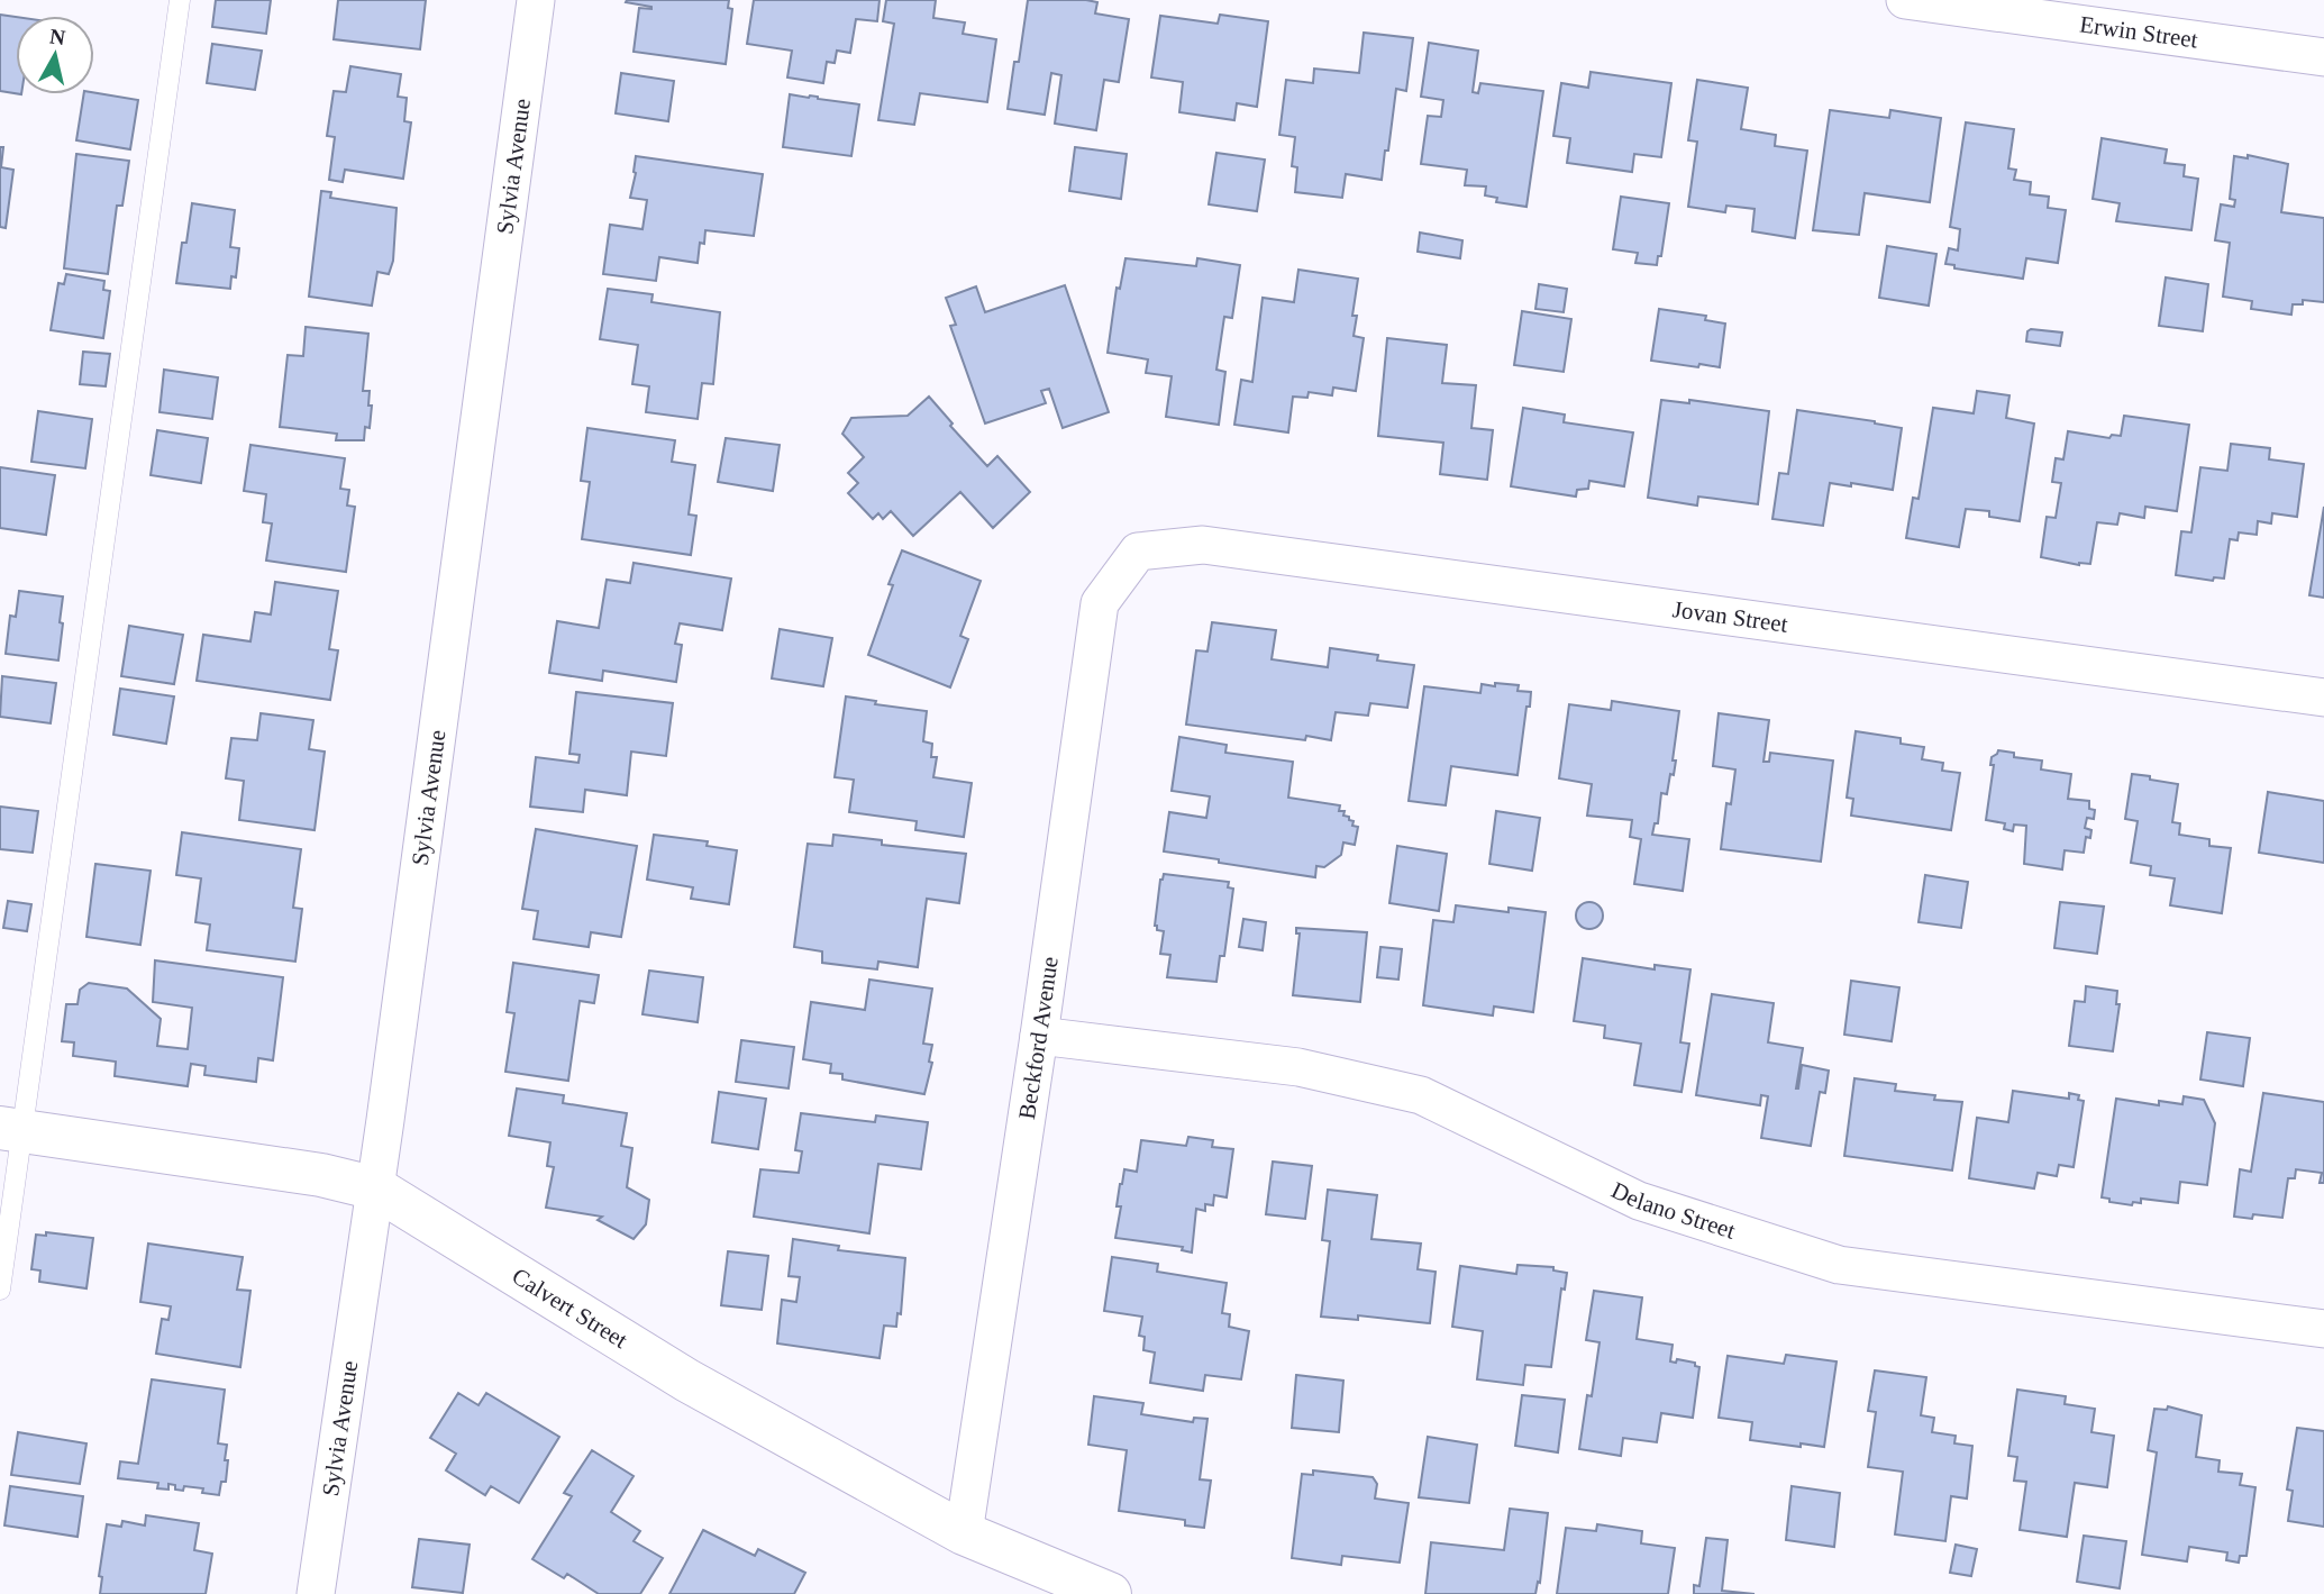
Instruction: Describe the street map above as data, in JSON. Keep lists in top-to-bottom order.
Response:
{
  "streets": {
    "street": [
      "Erwin Street",
      "Sylvia Avenue",
      "Jovan Street",
      "Beckford Avenue",
      "Delano Street",
      "Calvert Street"
    ]
  },
  "crossings": [
    ["Sylvia Avenue", "Calvert Street"],
    ["Jovan Street", "Beckford Avenue"],
    ["Beckford Avenue", "Delano Street"],
    ["Beckford Avenue", "Calvert Street"]
  ],
  "north": "top"
}
